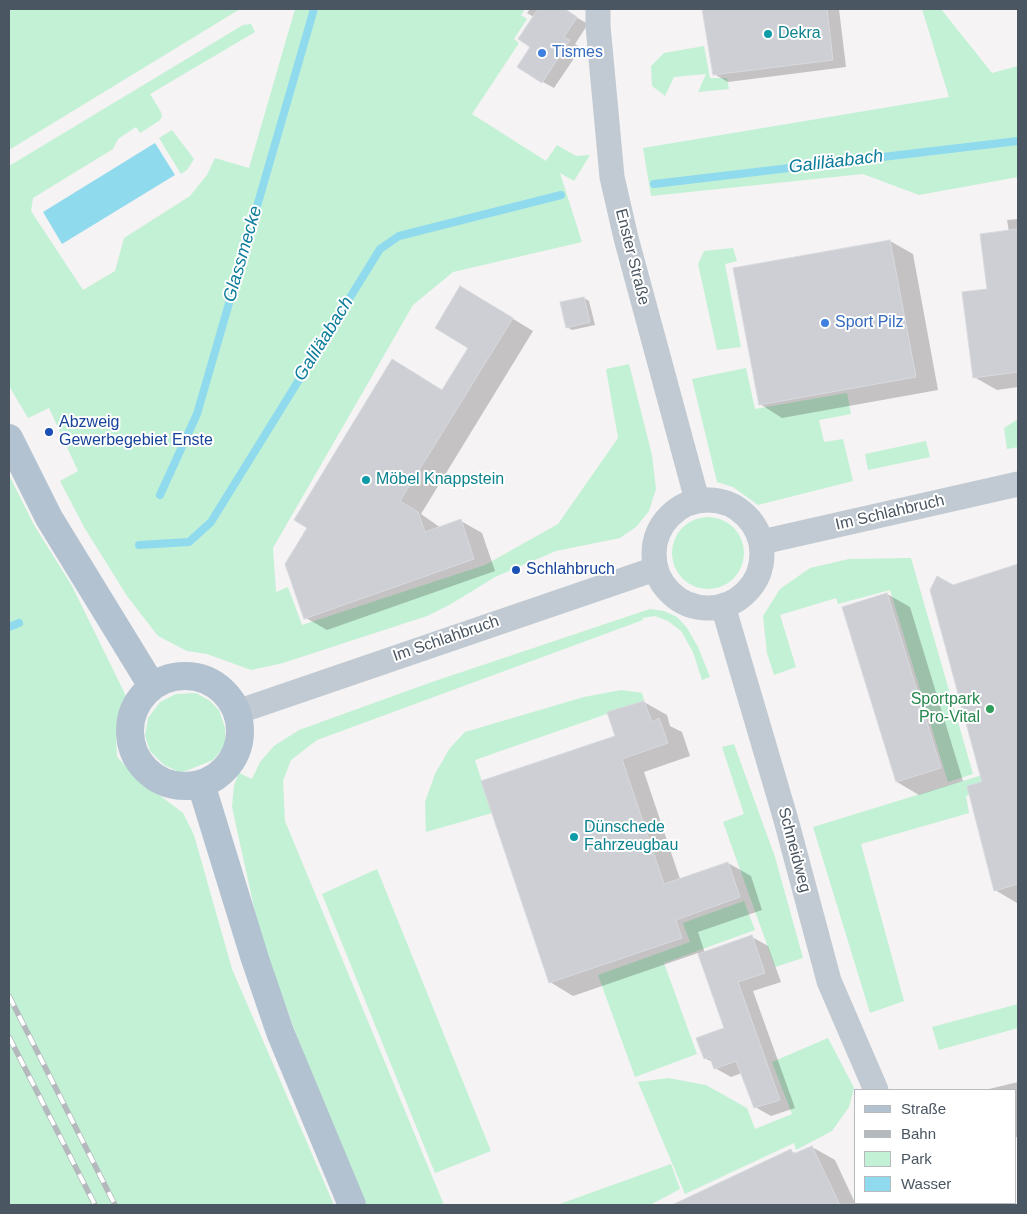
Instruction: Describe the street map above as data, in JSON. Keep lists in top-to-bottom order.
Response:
{
  "streets": {
    "street": ["Enster Straße", "Im Schlahbruch", "Schneidweg"]
  },
  "crossings": [
    ["Enster Straße", "Im Schlahbruch"],
    ["Enster Straße", "Schneidweg"],
    ["Im Schlahbruch", "Schneidweg"]
  ],
  "water": ["Galiläabach", "Glassmecke"],
  "places": [
    "Dekra",
    "Tismes",
    "Sport Pilz",
    "Abzweig Gewerbegebiet Enste",
    "Möbel Knappstein",
    "Schlahbruch",
    "Sportpark Pro-Vital",
    "Dünschede Fahrzeugbau"
  ],
  "legend": [
    "Straße",
    "Bahn",
    "Park",
    "Wasser"
  ]
}
